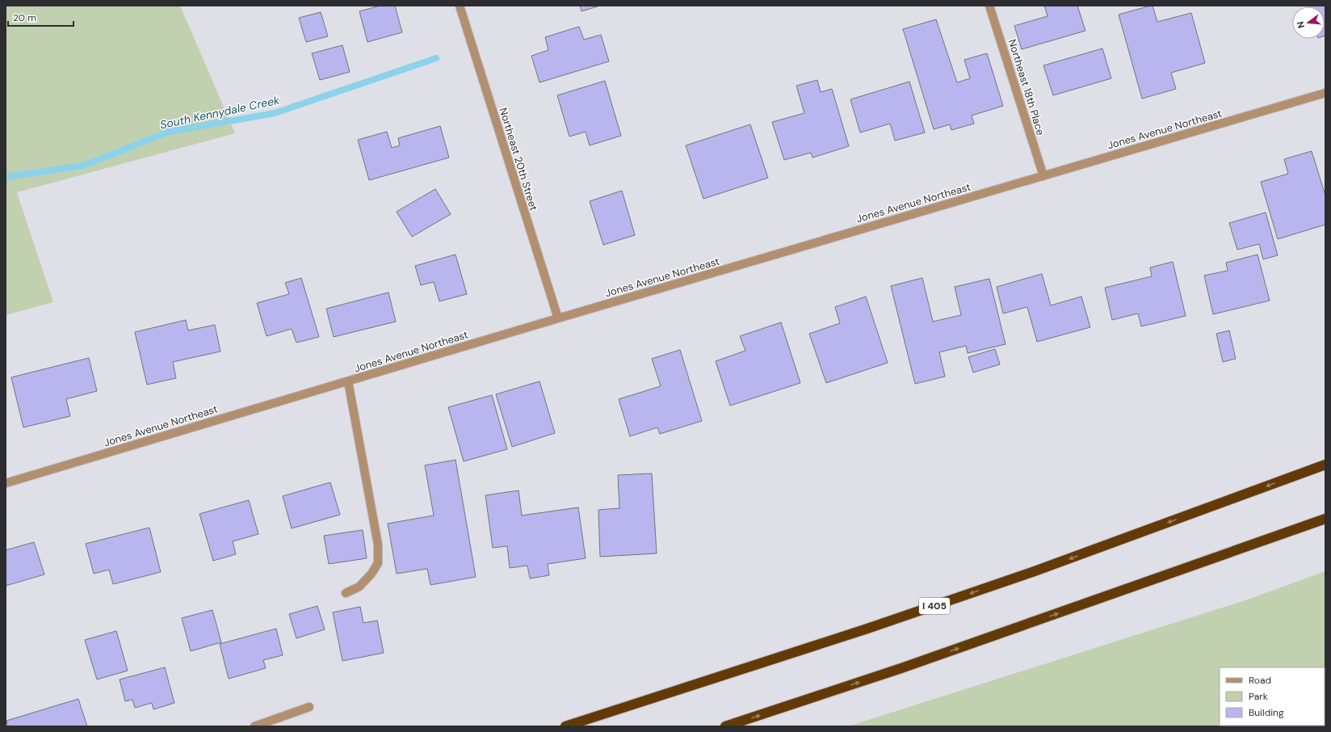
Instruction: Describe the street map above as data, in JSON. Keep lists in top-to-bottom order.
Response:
{
  "streets": {
    "highway": ["I 405"],
    "street": ["Northeast 18th Place", "Jones Avenue Northeast", "Northeast 20th Street"]
  },
  "crossings": [
    ["Northeast 18th Place", "Jones Avenue Northeast"],
    ["Jones Avenue Northeast", "Northeast 20th Street"]
  ],
  "water": ["South Kennydale Creek"],
  "legend": ["Road", "Park", "Building"],
  "scale_bar": "20 m",
  "north": "left"
}
